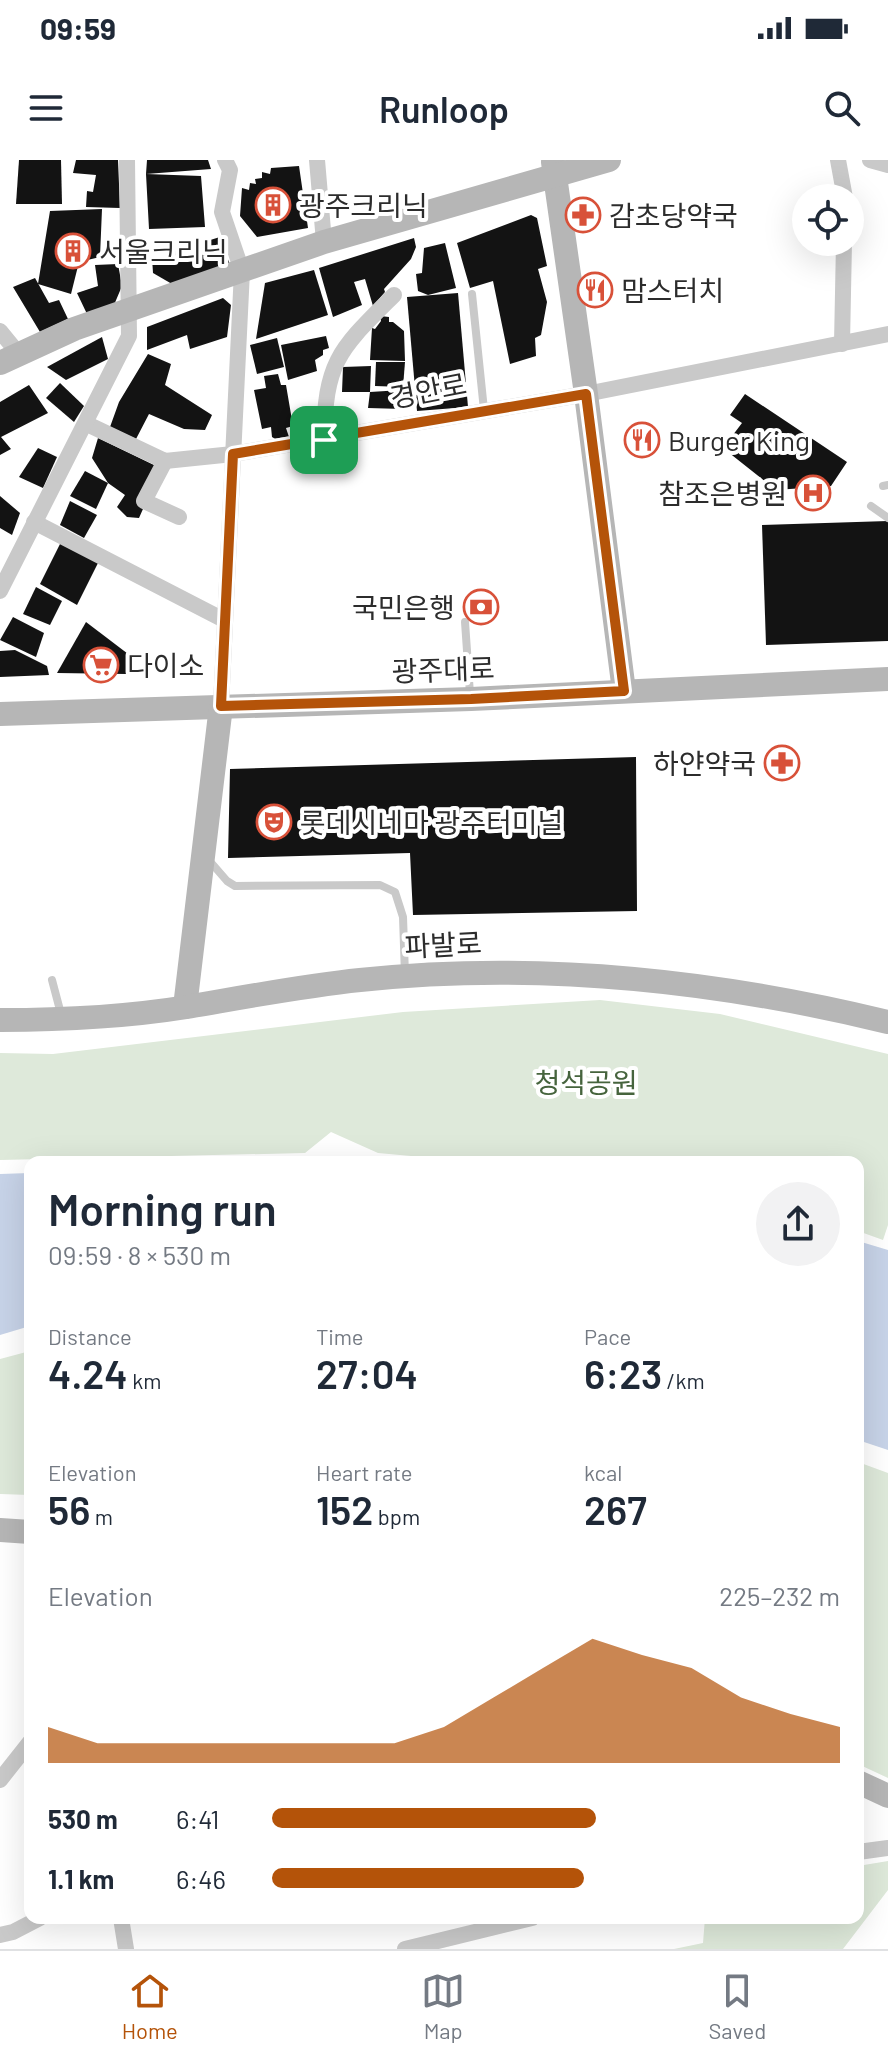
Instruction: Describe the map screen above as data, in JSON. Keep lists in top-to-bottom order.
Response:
{
  "streets": {
    "street": ["경안로", "광주대로", "파발로"]
  },
  "parks": ["청석공원"],
  "places": {
    "building": ["광주크리닉", "서울크리닉"],
    "pharmacy": ["감초당약국", "하얀약국"],
    "restaurant": ["맘스터치", "Burger King"],
    "hospital": ["참조은병원"],
    "bank": ["국민은행"],
    "supermarket": ["다이소"],
    "theatre": ["롯데시네마 광주터미널"]
  },
  "page": {
    "status": "09:59",
    "header": "Runloop",
    "heading": ["Morning run", "09:59 · 8 × 530 m"],
    "stats": [
      ["Distance", "4.24 km"],
      ["Time", "27:04"],
      ["Pace", "6:23 /km"],
      ["Elevation", "56 m"],
      ["Heart rate", "152 bpm"],
      ["kcal", "267"]
    ],
    "chart": ["Elevation", "225–232 m"],
    "list": [
      {
        "name": "530 m",
        "note": "6:41"
      },
      {
        "name": "1.1 km",
        "note": "6:46"
      }
    ],
    "tabs": ["Home", "Map", "Saved"]
  }
}
